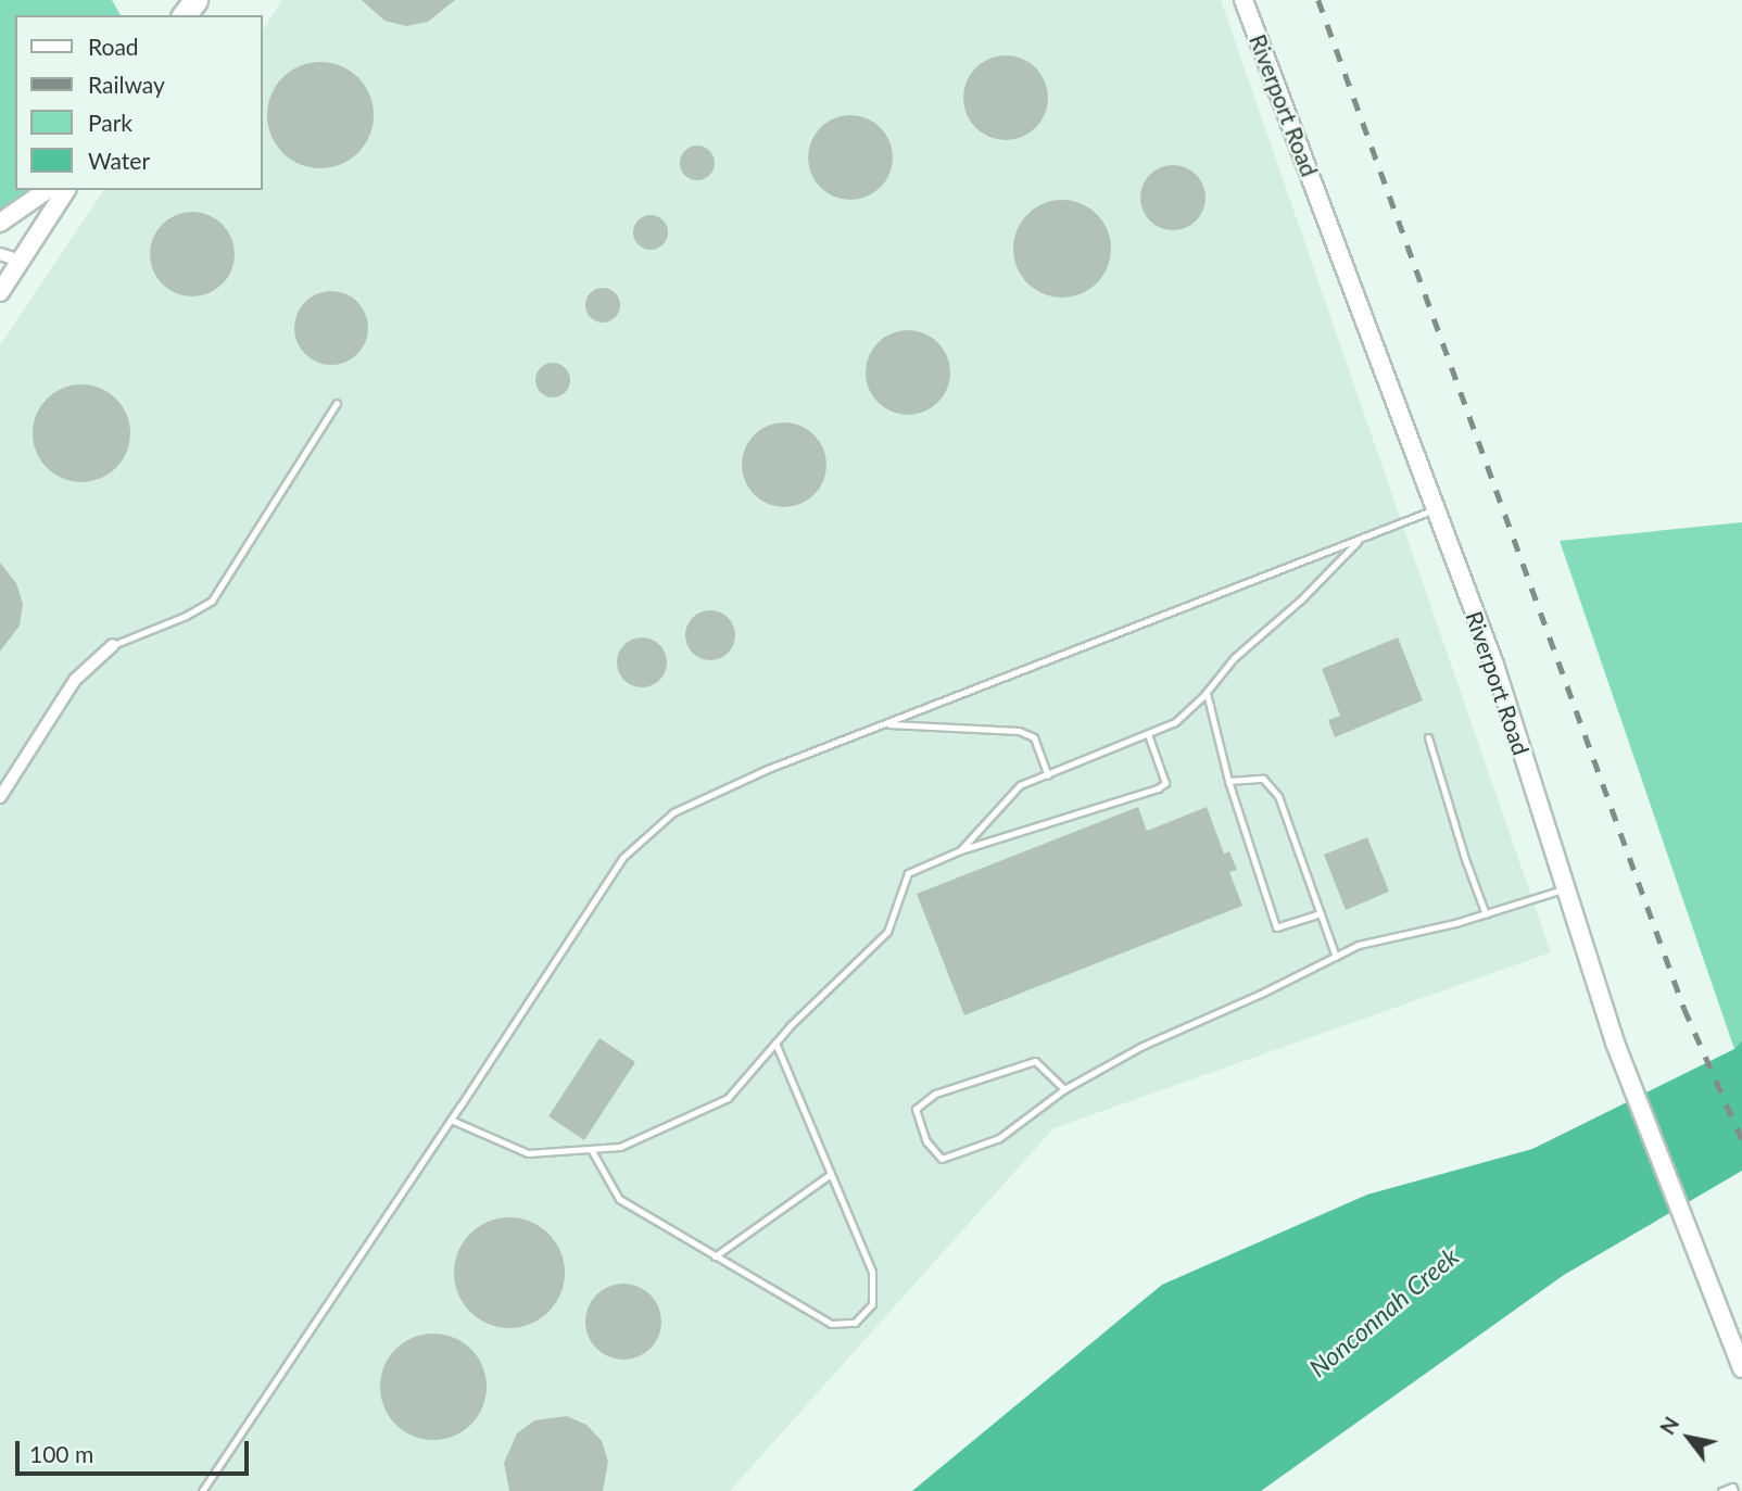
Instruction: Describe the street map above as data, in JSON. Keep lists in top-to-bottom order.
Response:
{
  "streets": {
    "main road": ["Riverport Road"]
  },
  "water": ["Nonconnah Creek"],
  "legend": [
    "Road",
    "Railway",
    "Park",
    "Water"
  ],
  "scale_bar": "100 m",
  "north": "top left"
}
